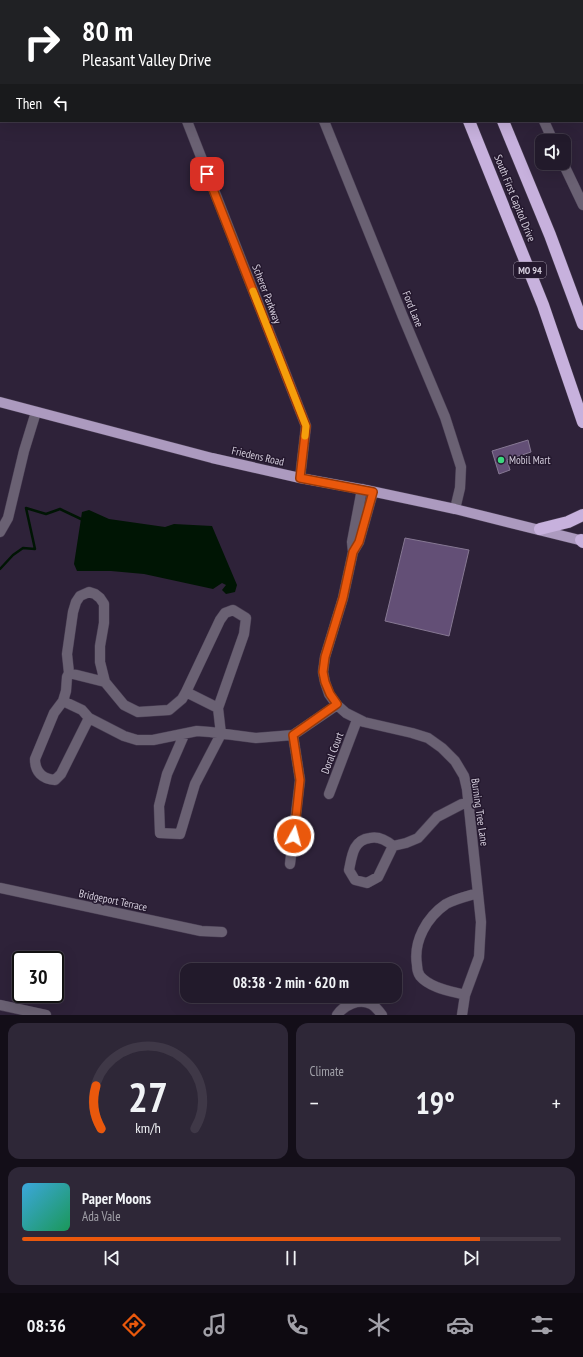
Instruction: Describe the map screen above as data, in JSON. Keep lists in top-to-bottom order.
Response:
{
  "streets": {
    "highway": ["South First Capitol Drive", "MO 94"],
    "main road": ["Friedens Road"],
    "street": [
      "Scherer Parkway",
      "Ford Lane",
      "Doral Court",
      "Burning Tree Lane",
      "Bridgeport Terrace"
    ]
  },
  "crossings": [
    ["Scherer Parkway", "Friedens Road"],
    ["Ford Lane", "Friedens Road"],
    ["Friedens Road", "Burning Tree Lane"],
    ["Doral Court", "Burning Tree Lane"]
  ],
  "places": ["Mobil Mart"],
  "page": {
    "turn": ["80 m", "Pleasant Valley Drive"],
    "then": "Then",
    "limit": "30",
    "trip": "08:38 · 2 min · 620 m",
    "tile": "Climate",
    "heat": ["−", "19°", "+"],
    "song": ["Paper Moons", "Ada Vale"],
    "tabs": "08:36",
    "gauge": ["27", "km/h"]
  }
}
